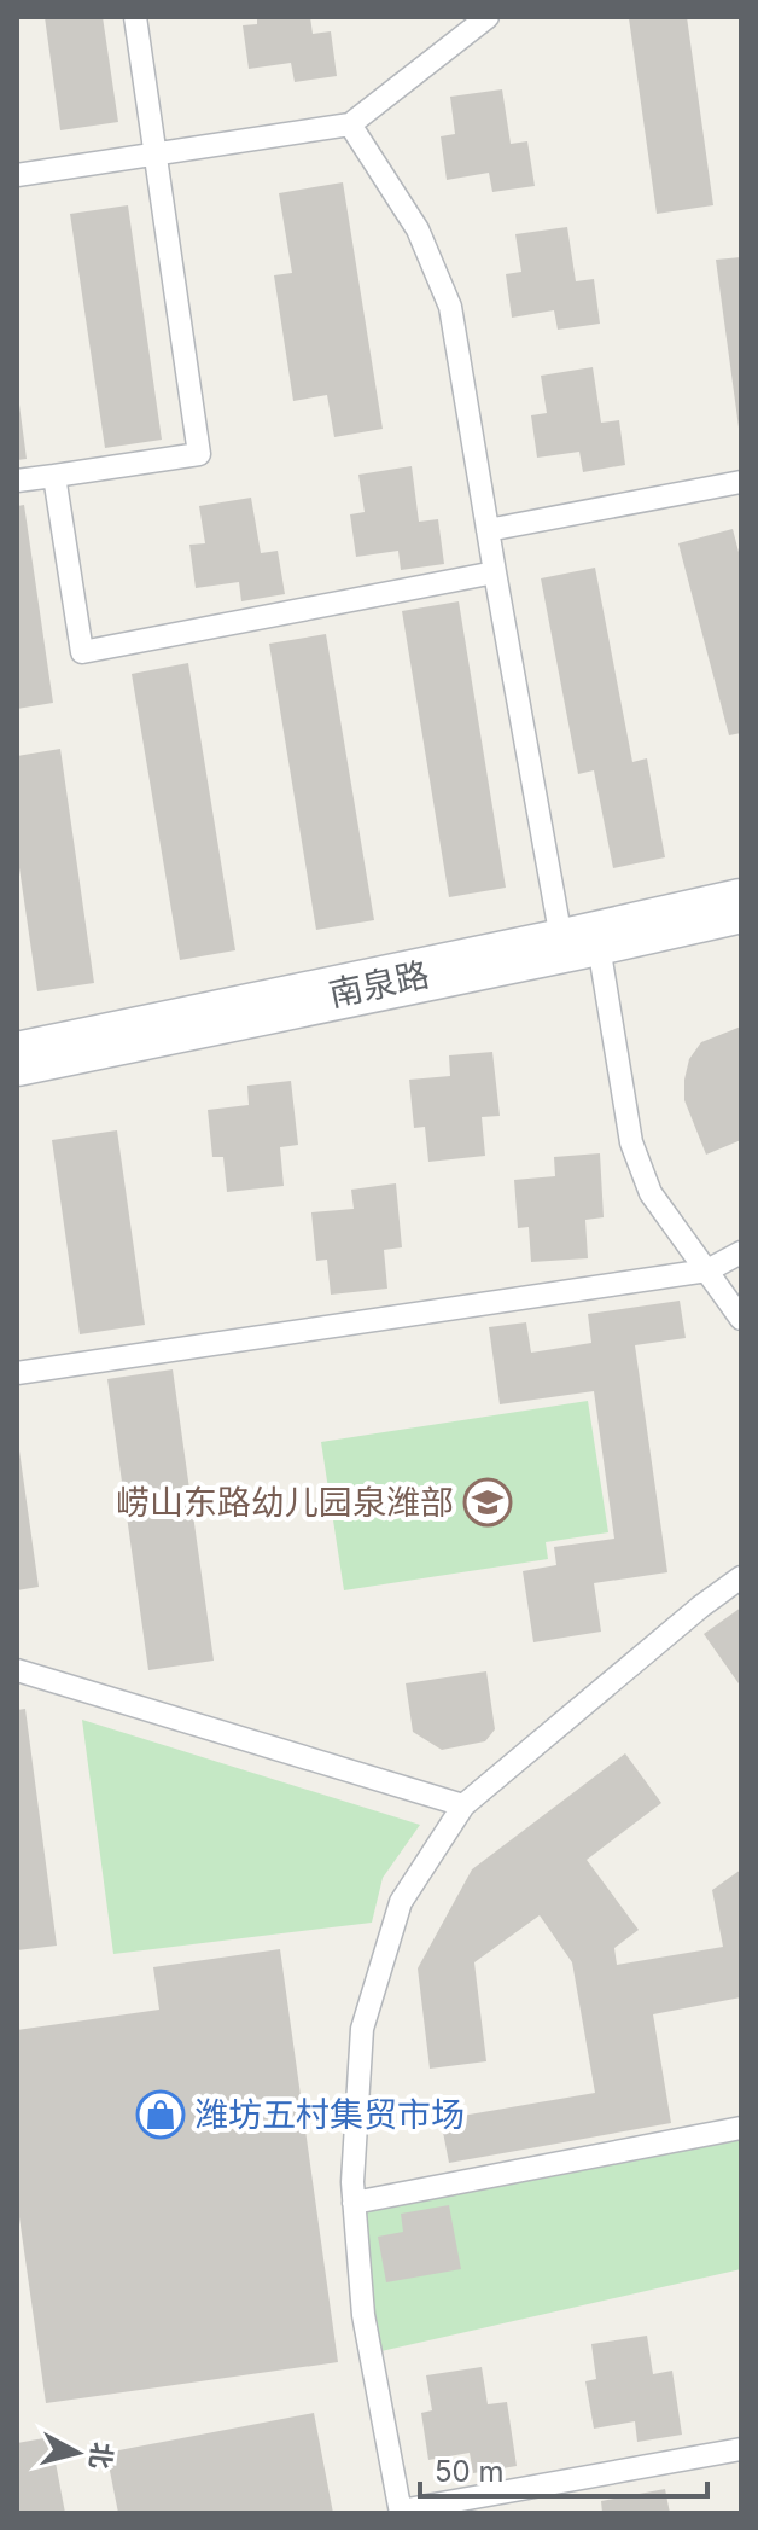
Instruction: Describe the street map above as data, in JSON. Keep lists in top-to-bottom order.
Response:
{
  "streets": {
    "street": ["南泉路"]
  },
  "places": {
    "school or university": ["崂山东路幼儿园泉潍部"],
    "shop": ["潍坊五村集贸市场"]
  },
  "scale_bar": "50 m",
  "north": "right"
}
